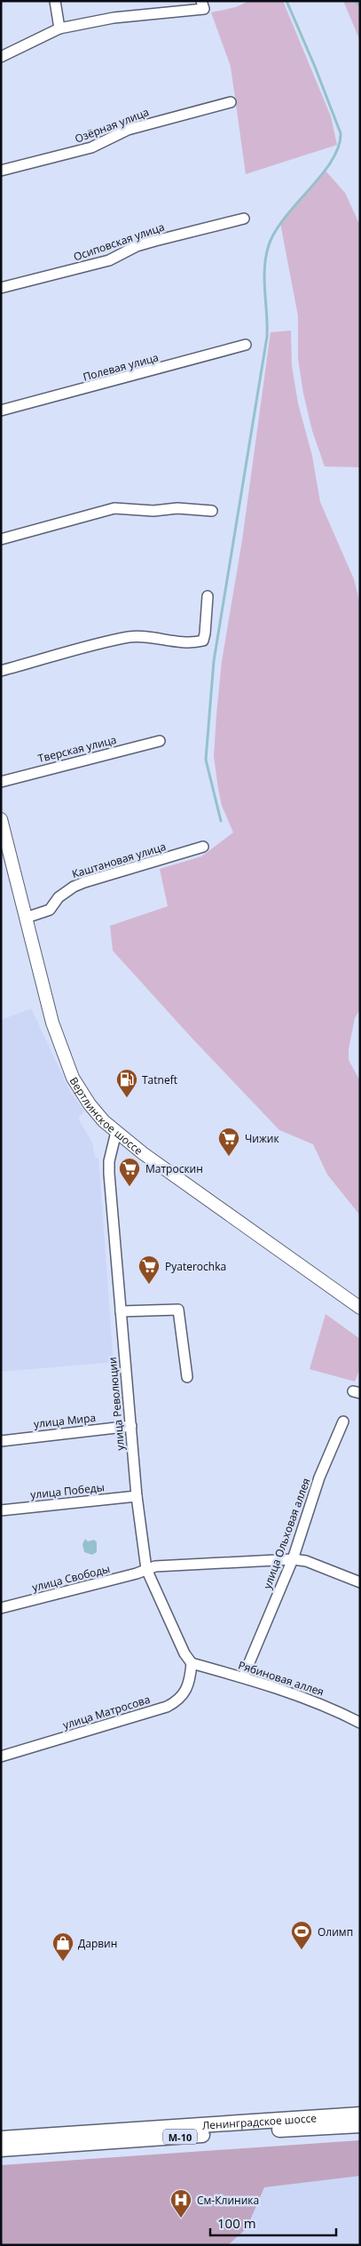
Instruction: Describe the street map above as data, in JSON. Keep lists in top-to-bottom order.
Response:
{
  "streets": {
    "highway": ["Ленинградское шоссе", "М-10"],
    "main road": ["Вертлинское шоссе"],
    "street": [
      "Озёрная улица",
      "Осиповская улица",
      "Полевая улица",
      "Тверская улица",
      "Каштановая улица",
      "улица Революции",
      "улица Мира",
      "улица Победы",
      "улица Ольховая аллея",
      "улица Свободы",
      "Рябиновая аллея",
      "улица Матросова"
    ]
  },
  "crossings": [
    ["Каштановая улица", "Вертлинское шоссе"],
    ["Вертлинское шоссе", "улица Революции"],
    ["улица Революции", "улица Мира"],
    ["улица Революции", "улица Победы"],
    ["улица Революции", "улица Свободы"],
    ["улица Революции", "Рябиновая аллея"],
    ["улица Революции", "улица Матросова"],
    ["улица Ольховая аллея", "улица Свободы"],
    ["улица Ольховая аллея", "Рябиновая аллея"],
    ["Рябиновая аллея", "улица Матросова"]
  ],
  "places": {
    "fuel station": ["Tatneft"],
    "supermarket": ["Чижик", "Матроскин", "Pyaterochka"],
    "sports": ["Олимп"],
    "shop": ["Дарвин"],
    "hospital": ["См-Клиника"]
  },
  "scale_bar": "100 m"
}
